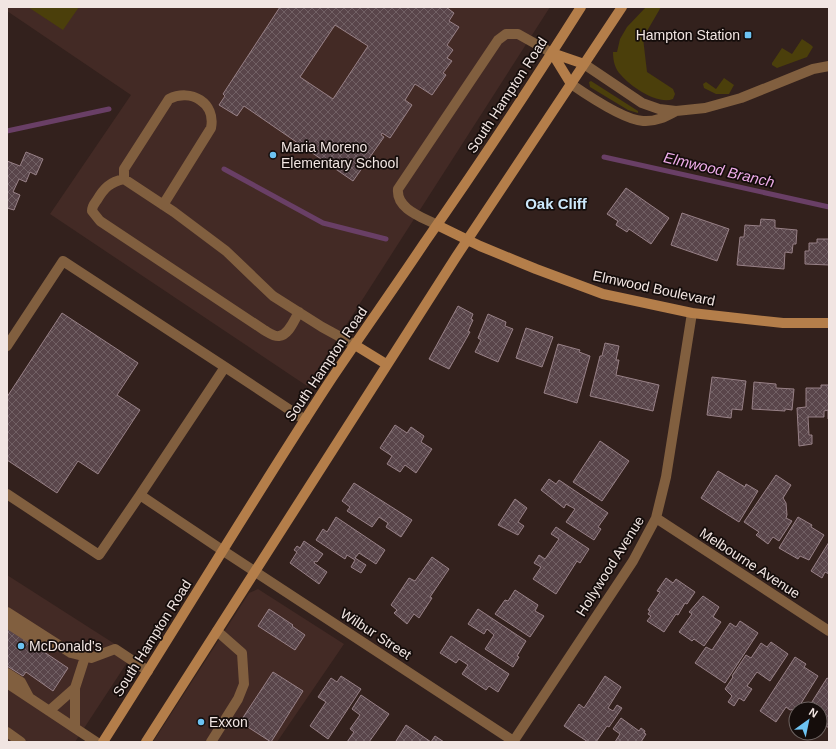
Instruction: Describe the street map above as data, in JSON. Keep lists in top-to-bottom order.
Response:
{
  "streets": {
    "main road": ["South Hampton Road", "Elmwood Boulevard"],
    "street": ["Melbourne Avenue", "Hollywood Avenue", "Wilbur Street"]
  },
  "crossings": [
    ["South Hampton Road", "Elmwood Boulevard"],
    ["South Hampton Road", "Wilbur Street"],
    ["Elmwood Boulevard", "Hollywood Avenue"],
    ["Melbourne Avenue", "Hollywood Avenue"],
    ["Hollywood Avenue", "Wilbur Street"]
  ],
  "districts": ["Oak Cliff"],
  "water": ["Elmwood Branch"],
  "places": {
    "transit": ["Hampton Station"],
    "other": ["Maria Moreno Elementary School", "McDonald's", "Exxon"]
  },
  "north": "top right"
}
